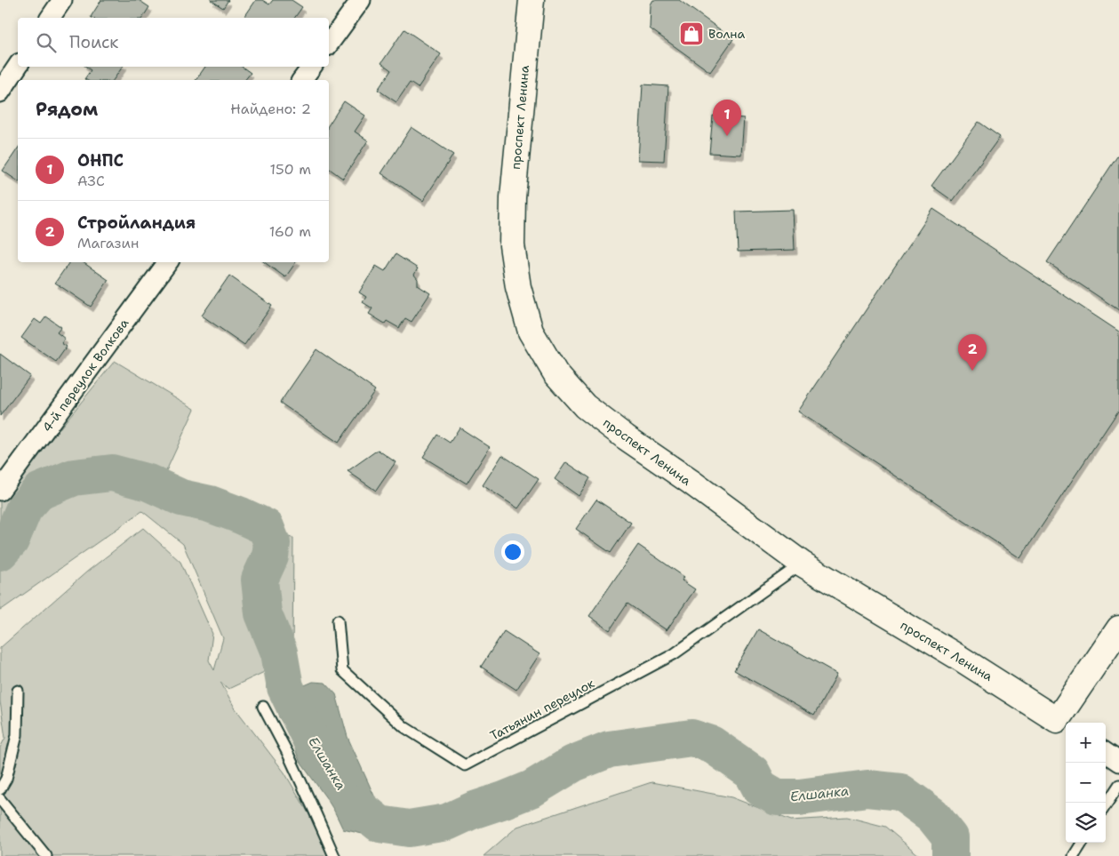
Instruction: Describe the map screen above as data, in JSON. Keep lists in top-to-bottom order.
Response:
{
  "streets": {
    "street": ["проспект Ленина", "4-й переулок Волкова"],
    "lane": ["Татьянин переулок"]
  },
  "crossings": [
    ["проспект Ленина", "Татьянин переулок"]
  ],
  "water": ["Елшанка"],
  "places": {
    "shop": ["Волна"]
  },
  "page": {
    "search": "Поиск",
    "heading": ["Рядом", "Найдено: 2"],
    "pins": ["1", "2"],
    "list": [
      {
        "mark": "1",
        "name": "ОНПС",
        "note": "АЗС",
        "value": "150 m"
      },
      {
        "mark": "2",
        "name": "Стройландия",
        "note": "Магазин",
        "value": "160 m"
      }
    ],
    "map_buttons": ["+", "−"]
  }
}
